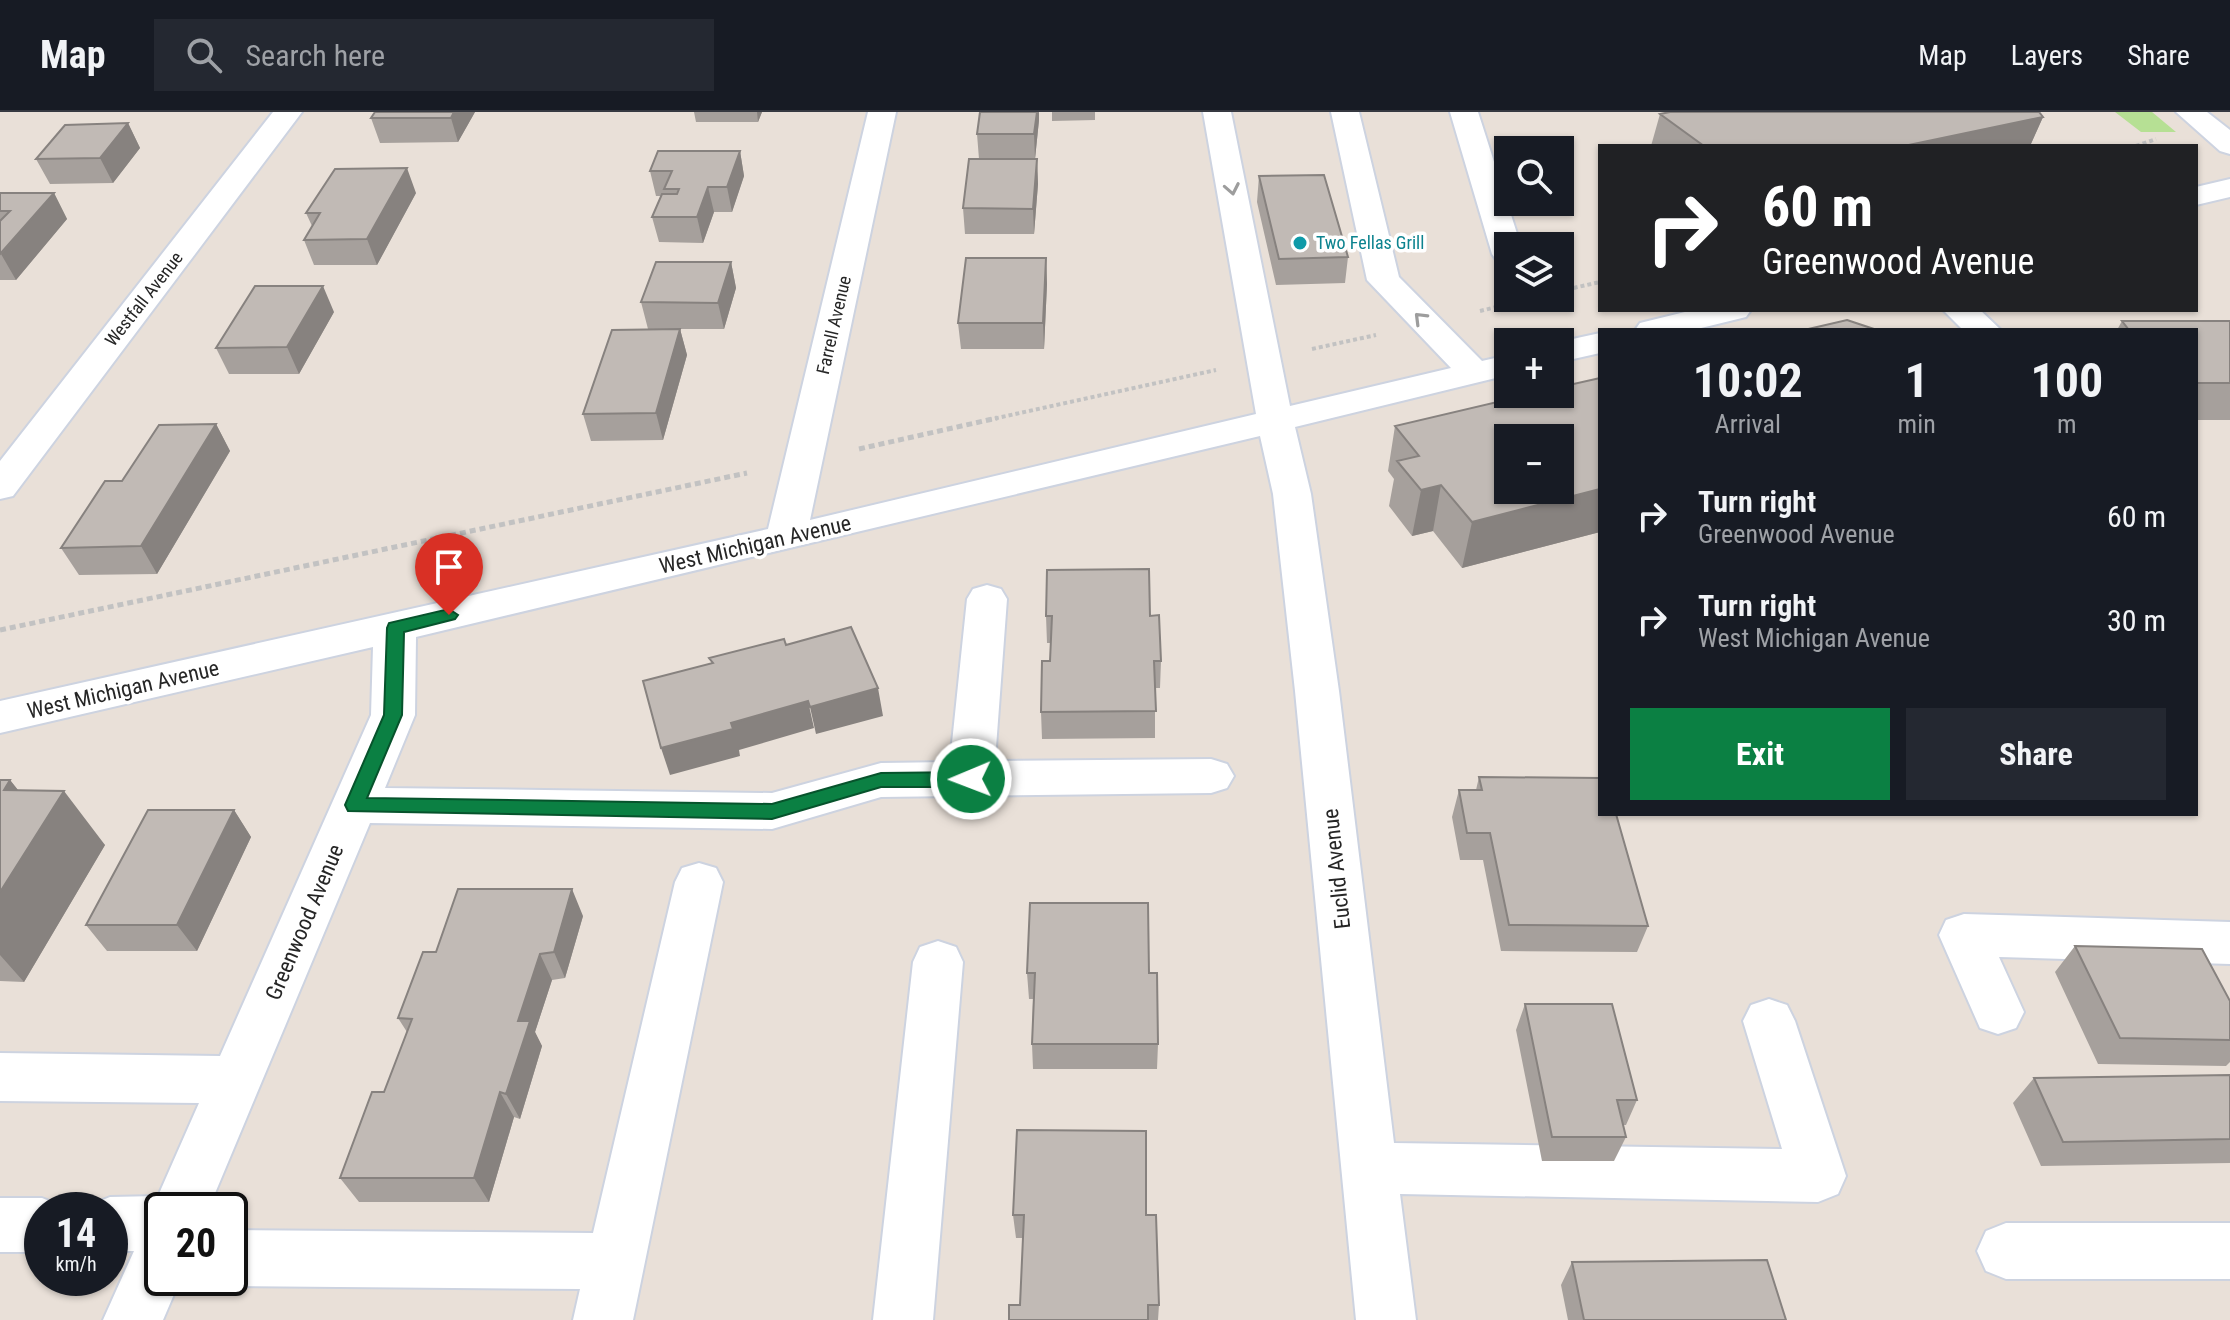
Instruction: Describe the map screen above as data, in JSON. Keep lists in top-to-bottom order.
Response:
{
  "streets": {
    "street": [
      "Westfall Avenue",
      "Farrell Avenue",
      "West Michigan Avenue",
      "Euclid Avenue",
      "Greenwood Avenue"
    ]
  },
  "crossings": [
    ["Farrell Avenue", "West Michigan Avenue"],
    ["West Michigan Avenue", "Euclid Avenue"],
    ["West Michigan Avenue", "Greenwood Avenue"]
  ],
  "places": ["Two Fellas Grill"],
  "page": {
    "header": "Map",
    "search": "Search here",
    "nav": ["Map", "Layers", "Share"],
    "map_buttons": ["+", "−"],
    "turn": ["60 m", "Greenwood Avenue"],
    "eta": [
      "10:02",
      "Arrival",
      "1",
      "min",
      "100",
      "m"
    ],
    "list": [
      {
        "name": "Turn right",
        "note": "Greenwood Avenue",
        "value": "60 m"
      },
      {
        "name": "Turn right",
        "note": "West Michigan Avenue",
        "value": "30 m"
      }
    ],
    "buttons": ["Exit", "Share"],
    "speed": "14 km/h",
    "limit": "20"
  }
}
